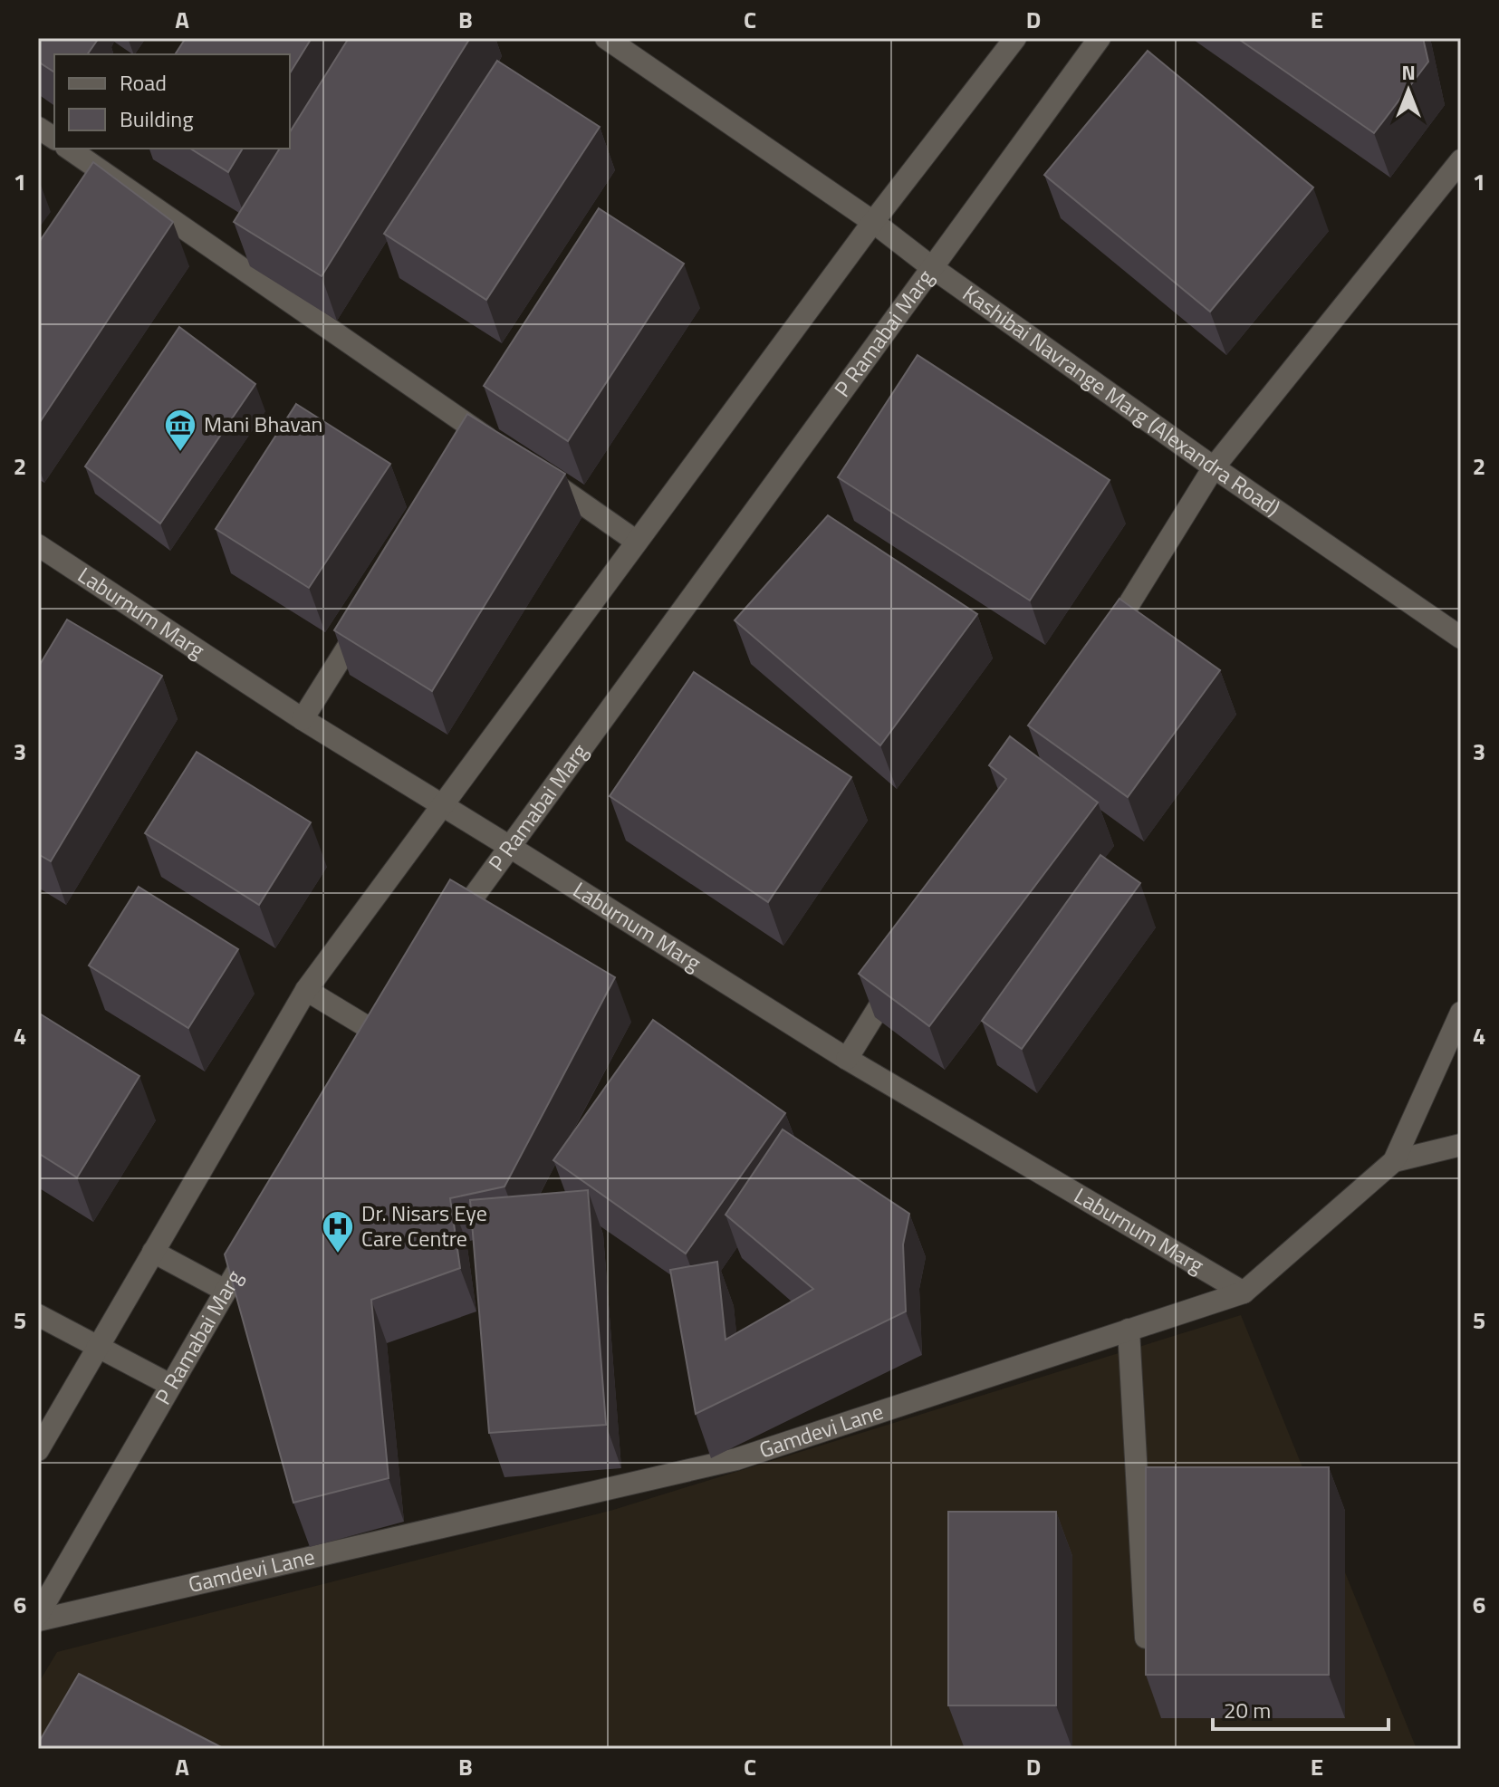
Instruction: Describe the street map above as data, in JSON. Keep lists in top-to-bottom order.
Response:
{
  "streets": {
    "street": [
      "P Ramabai Marg",
      "Kashibai Navrange Marg (Alexandra Road)",
      "Laburnum Marg",
      "Gamdevi Lane"
    ]
  },
  "crossings": [
    ["P Ramabai Marg", "Kashibai Navrange Marg (Alexandra Road)"],
    ["P Ramabai Marg", "Laburnum Marg"],
    ["Laburnum Marg", "Gamdevi Lane"]
  ],
  "places": {
    "museum": ["Mani Bhavan"],
    "hospital": ["Dr. Nisars Eye Care Centre"]
  },
  "legend": ["Road", "Building"],
  "scale_bar": "20 m",
  "north": "top",
  "grid": {
    "columns": [
      "A",
      "B",
      "C",
      "D",
      "E"
    ],
    "rows": [
      "1",
      "2",
      "3",
      "4",
      "5",
      "6"
    ]
  }
}
